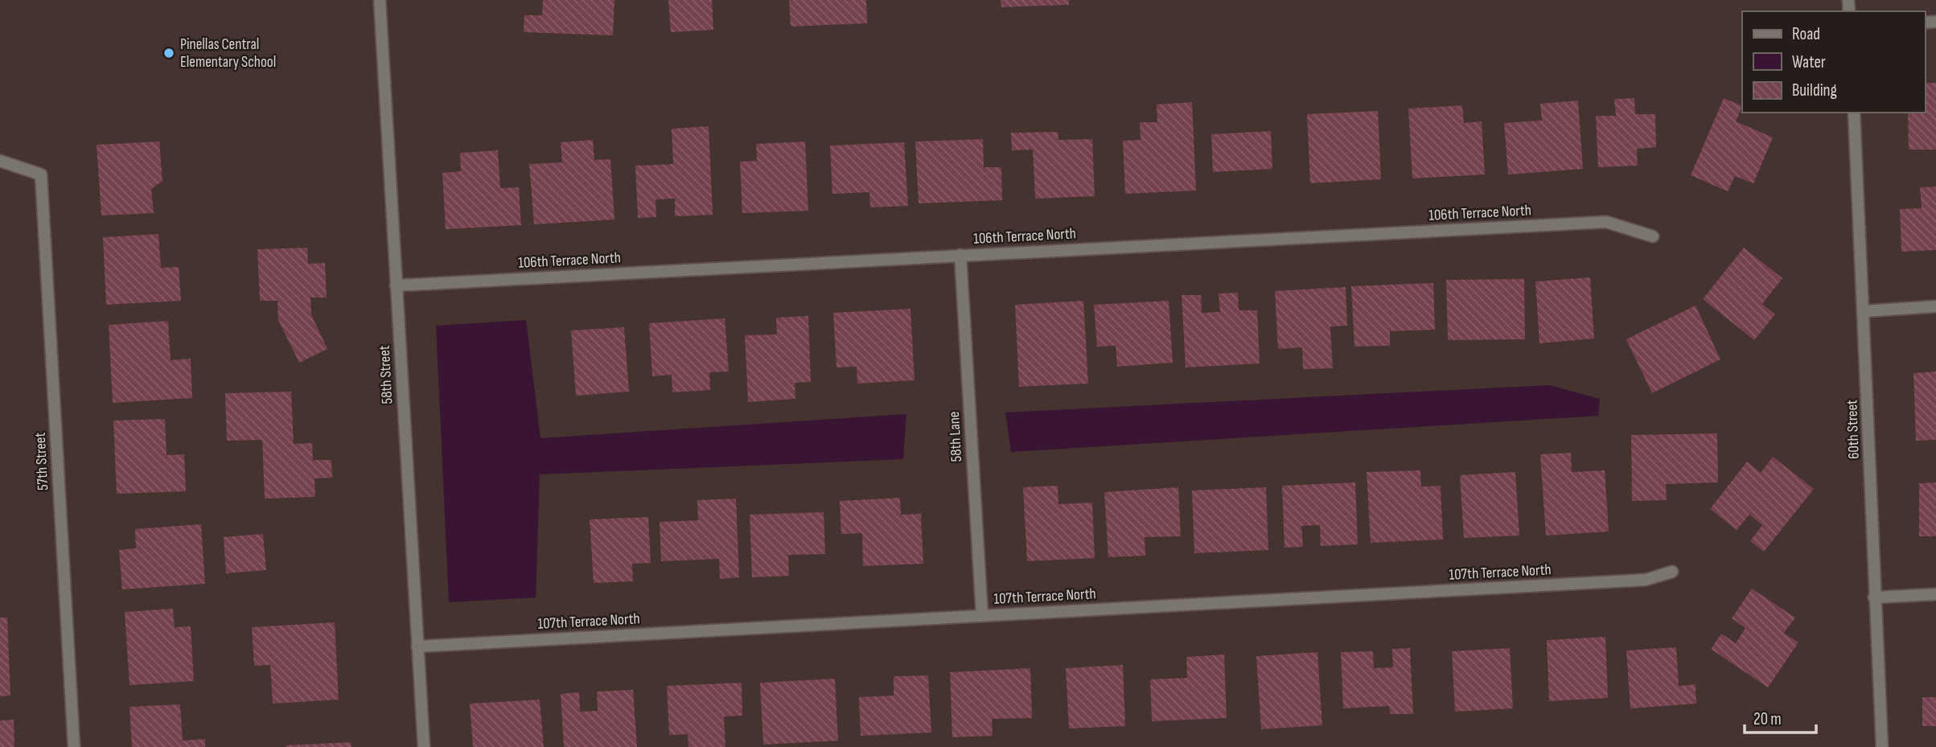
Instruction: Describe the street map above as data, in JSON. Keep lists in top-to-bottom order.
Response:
{
  "streets": {
    "street": [
      "106th Terrace North",
      "58th Street",
      "60th Street",
      "58th Lane",
      "57th Street",
      "107th Terrace North"
    ]
  },
  "crossings": [
    ["106th Terrace North", "58th Street"],
    ["106th Terrace North", "58th Lane"],
    ["58th Street", "107th Terrace North"],
    ["58th Lane", "107th Terrace North"]
  ],
  "places": ["Pinellas Central Elementary School"],
  "legend": ["Road", "Water", "Building"],
  "scale_bar": "20 m"
}
